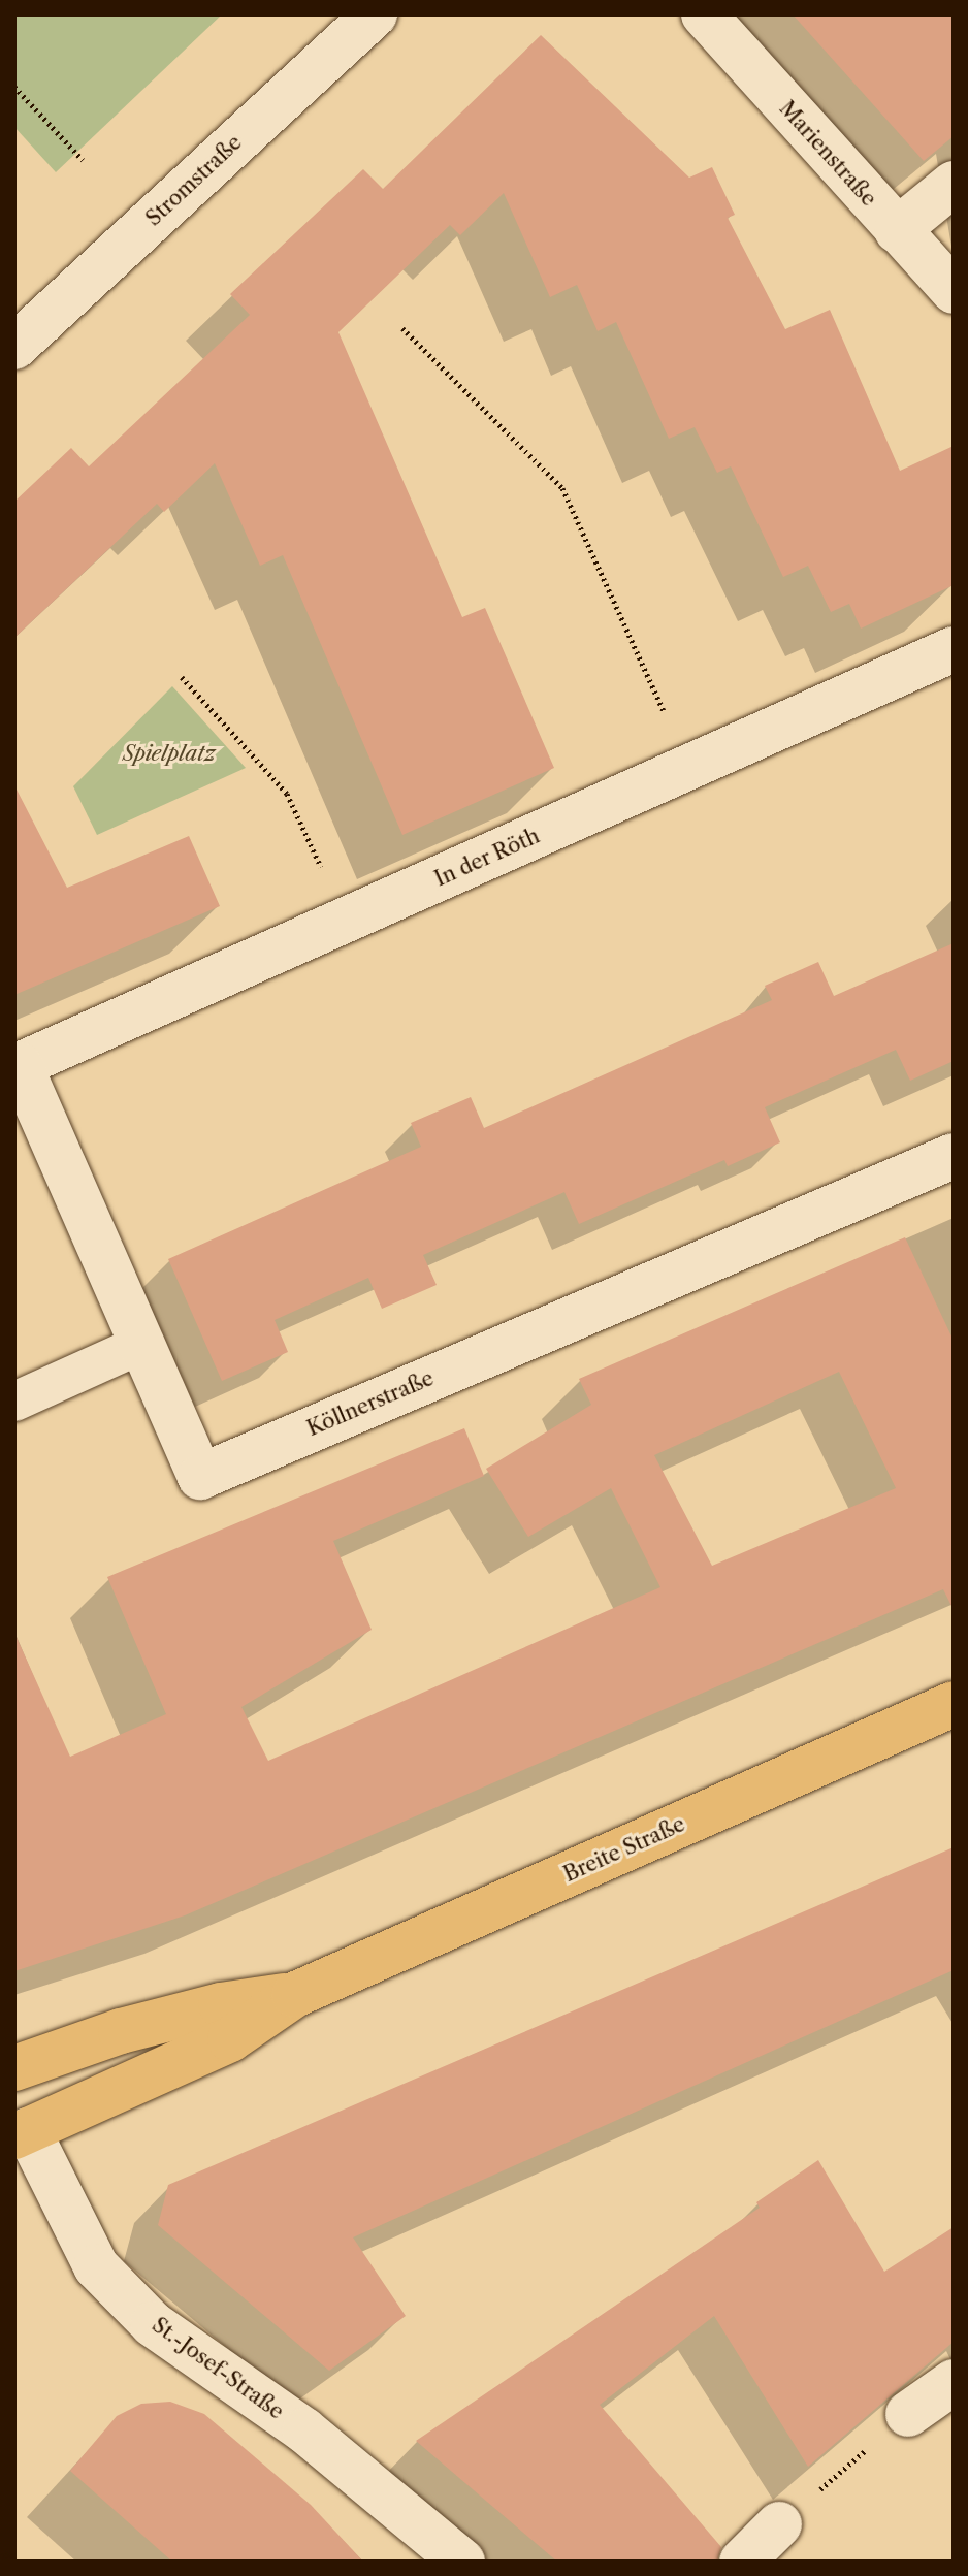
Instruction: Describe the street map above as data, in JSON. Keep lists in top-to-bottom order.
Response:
{
  "streets": {
    "main road": ["Breite Straße"],
    "street": [
      "Marienstraße",
      "Stromstraße",
      "In der Röth",
      "Köllnerstraße",
      "St.-Josef-Straße"
    ]
  },
  "crossings": [
    ["In der Röth", "Köllnerstraße"],
    ["Breite Straße", "St.-Josef-Straße"]
  ],
  "parks": ["Spielplatz"]
}
